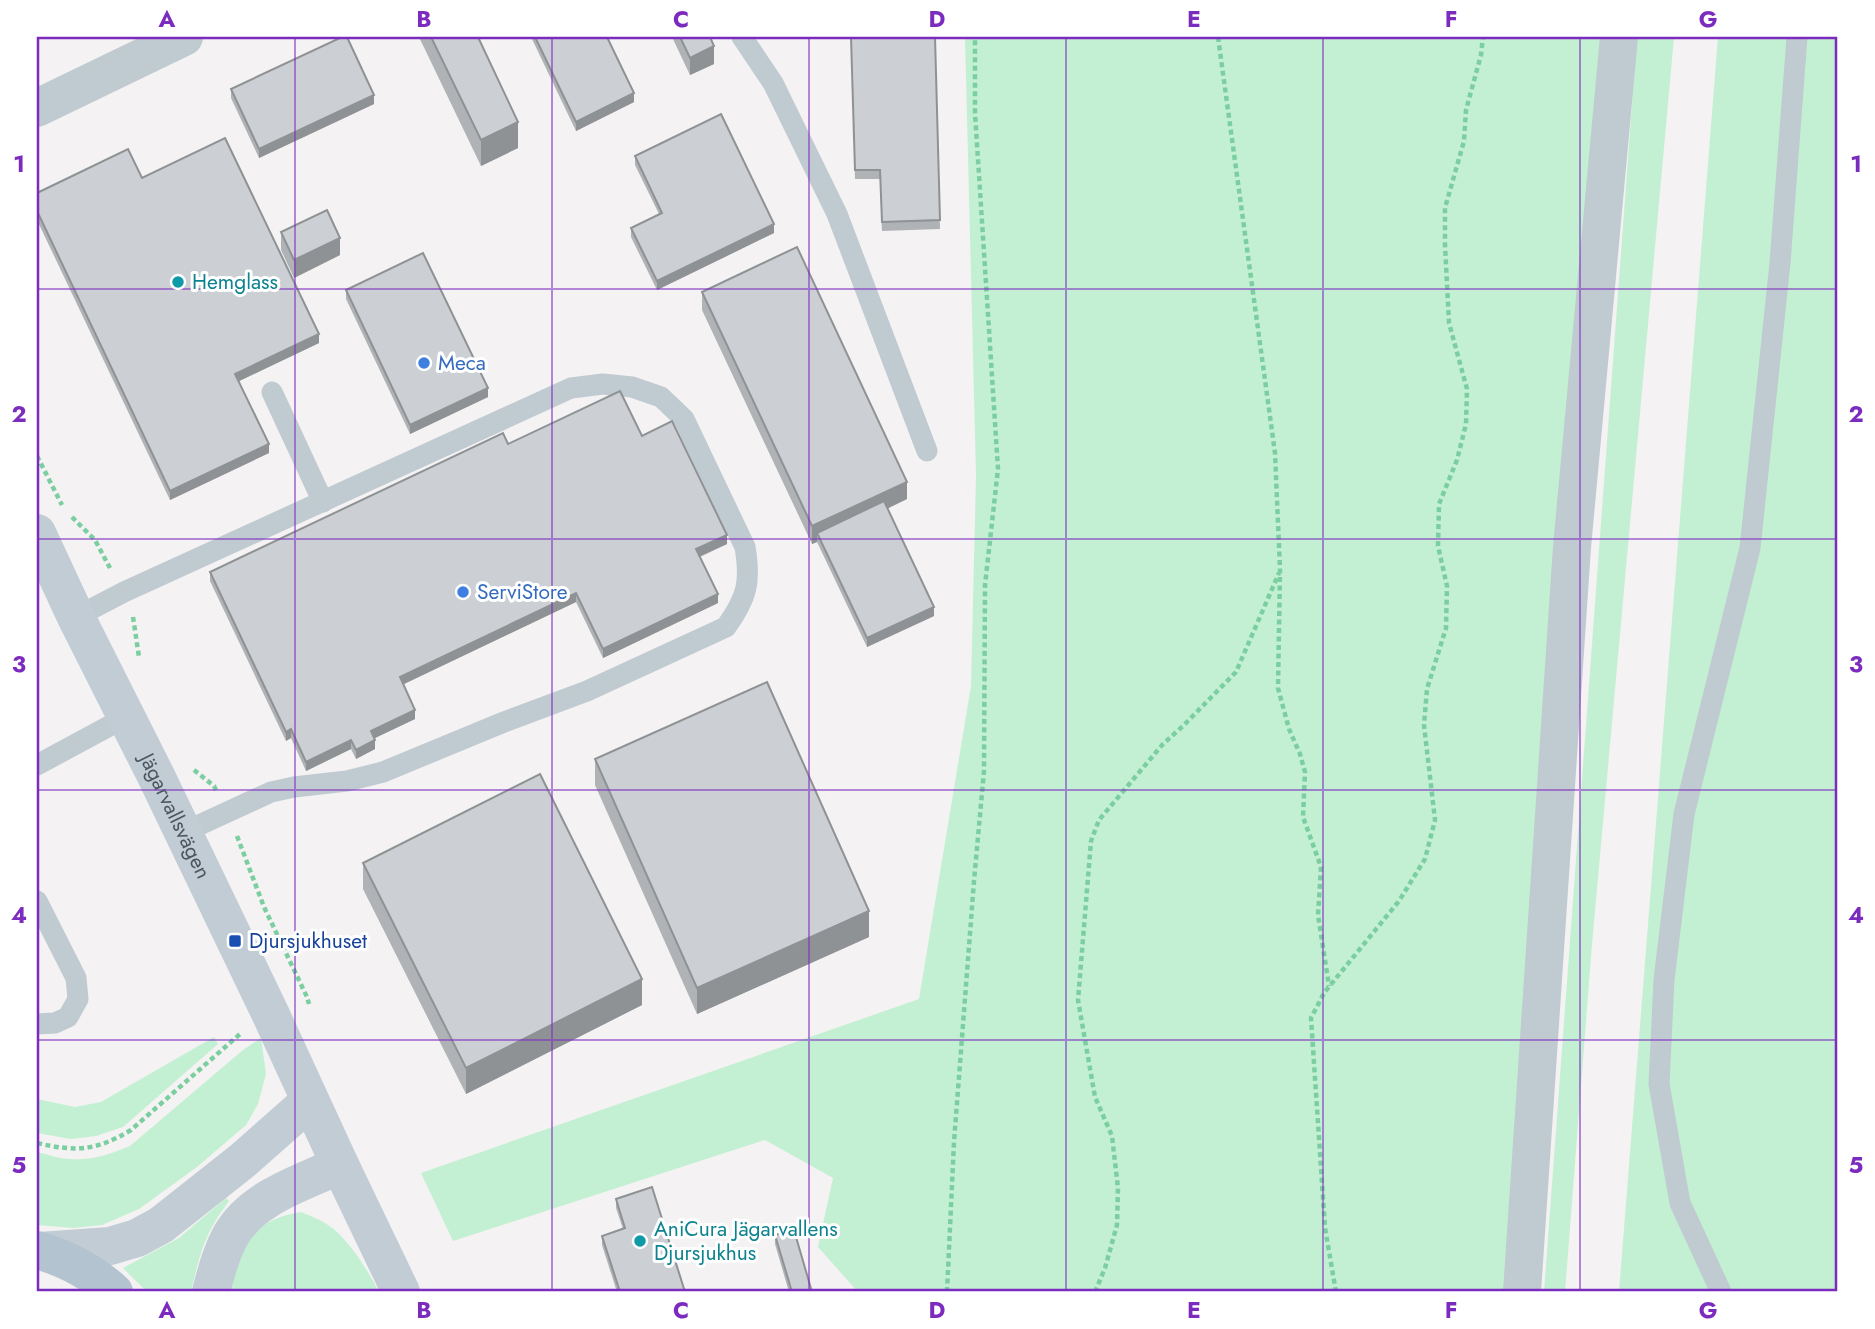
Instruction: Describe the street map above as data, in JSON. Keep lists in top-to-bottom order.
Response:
{
  "streets": {
    "street": ["Jägarvallsvägen"]
  },
  "places": {
    "other": [
      "Hemglass",
      "Meca",
      "ServiStore",
      "AniCura Jägarvallens Djursjukhus"
    ],
    "transit": ["Djursjukhuset"]
  },
  "grid": {
    "columns": [
      "A",
      "B",
      "C",
      "D",
      "E",
      "F",
      "G"
    ],
    "rows": [
      "1",
      "2",
      "3",
      "4",
      "5"
    ]
  }
}
